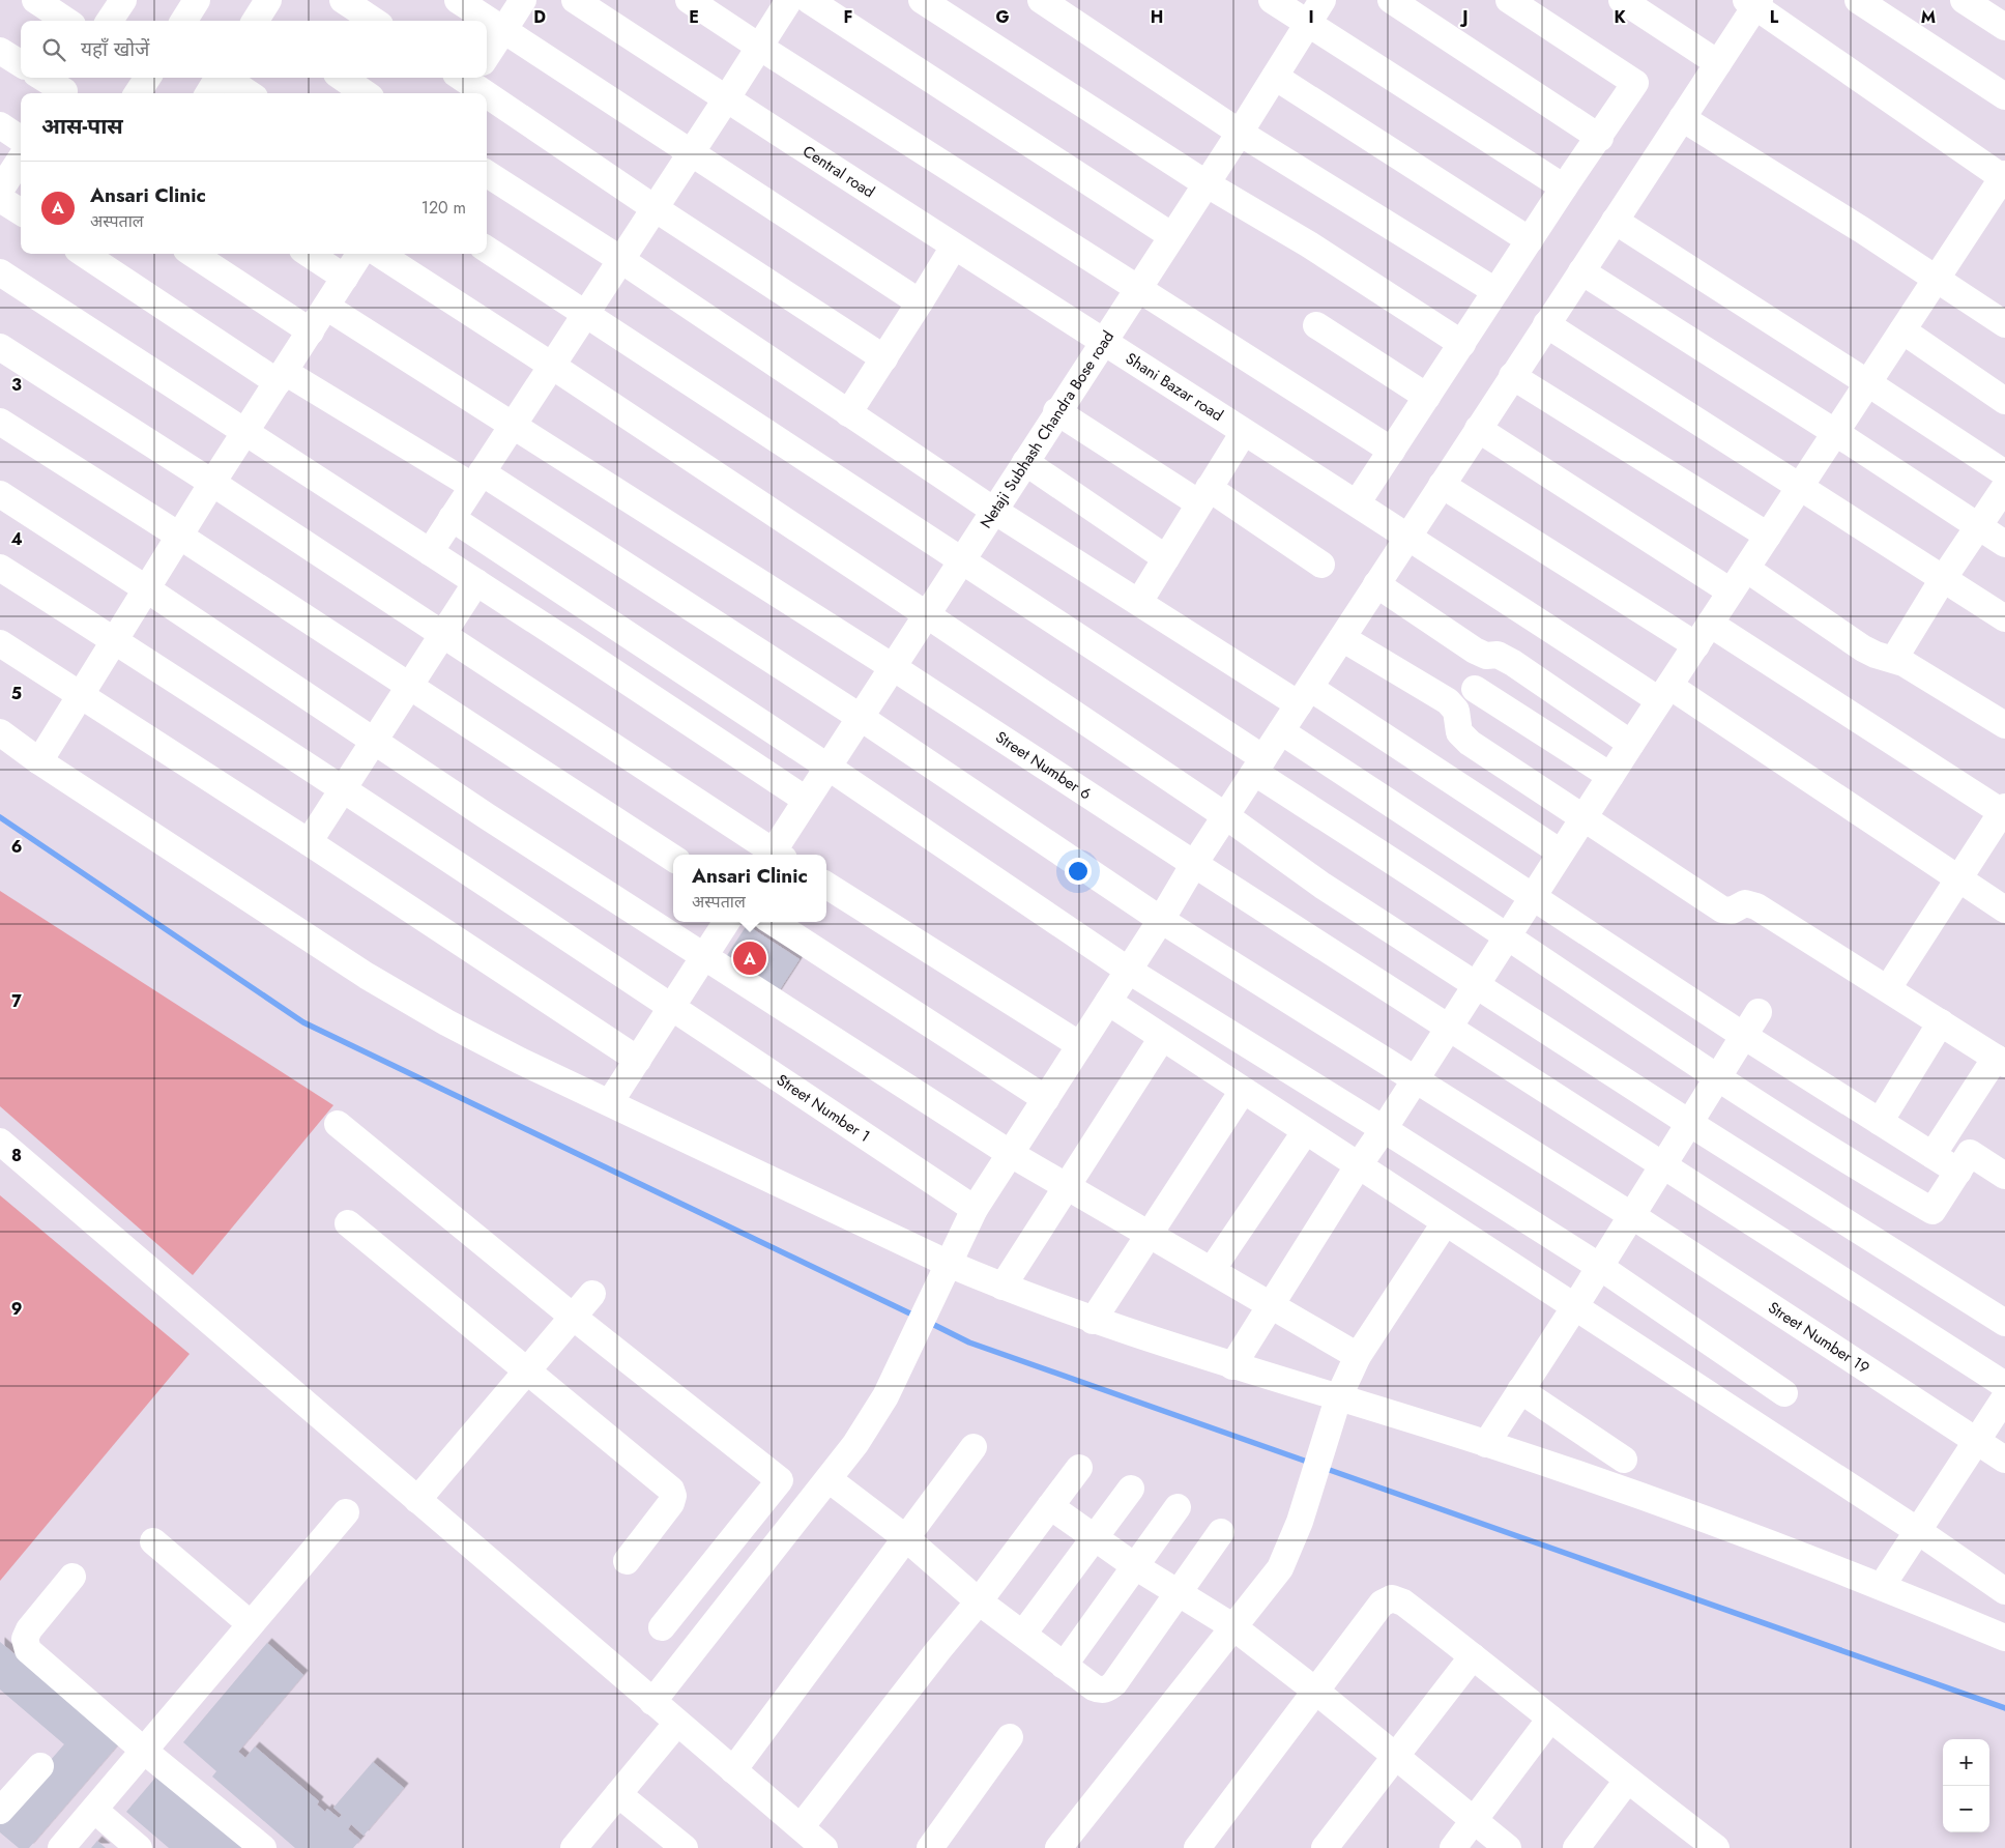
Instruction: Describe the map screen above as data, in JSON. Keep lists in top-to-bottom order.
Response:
{
  "streets": {
    "street": [
      "Central road",
      "Shani Bazar road",
      "Netaji Subhash Chandra Bose road",
      "Street Number 6",
      "Street Number 1",
      "Street Number 19"
    ]
  },
  "crossings": [
    ["Central road", "Shani Bazar road"],
    ["Central road", "Netaji Subhash Chandra Bose road"],
    ["Shani Bazar road", "Netaji Subhash Chandra Bose road"],
    ["Netaji Subhash Chandra Bose road", "Street Number 6"],
    ["Netaji Subhash Chandra Bose road", "Street Number 19"]
  ],
  "page": {
    "search": "यहाँ खोजें",
    "heading": "आस-पास",
    "list": [
      {
        "mark": "A",
        "name": "Ansari Clinic",
        "note": "अस्पताल",
        "value": "120 m"
      }
    ],
    "popup": ["Ansari Clinic", "अस्पताल"],
    "pins": "A",
    "map_buttons": ["+", "−"]
  },
  "grid": {
    "columns": [
      "D",
      "E",
      "F",
      "G",
      "H",
      "I",
      "J",
      "K",
      "L",
      "M"
    ],
    "rows": [
      "3",
      "4",
      "5",
      "6",
      "7",
      "8",
      "9"
    ]
  }
}
